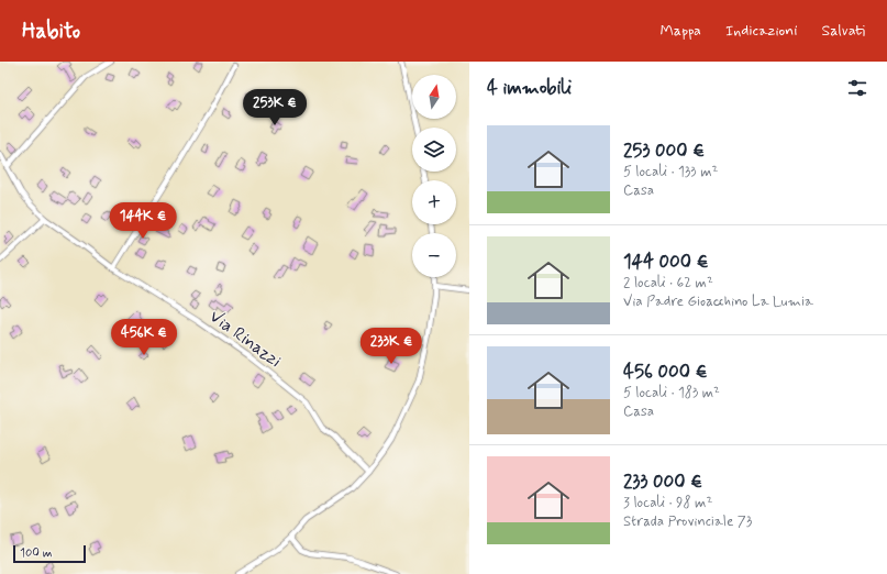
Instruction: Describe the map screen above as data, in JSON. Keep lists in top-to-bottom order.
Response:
{
  "streets": {
    "street": ["Via Rinazzi"]
  },
  "scale_bar": "100 m",
  "north": "top",
  "page": {
    "header": "Habito",
    "nav": ["Mappa", "Indicazioni", "Salvati"],
    "heading": "4 immobili",
    "map_buttons": ["+", "−"],
    "price": [
      "253K €",
      "144K €",
      "456K €",
      "233K €"
    ],
    "list": [
      {
        "name": "253 000 €",
        "note": "5 locali · 133 m² · Casa"
      },
      {
        "name": "144 000 €",
        "note": "2 locali · 62 m² · Via Padre Gioacchino La Lumia"
      },
      {
        "name": "456 000 €",
        "note": "5 locali · 183 m² · Casa"
      },
      {
        "name": "233 000 €",
        "note": "3 locali · 98 m² · Strada Provinciale 73"
      }
    ],
    "scale": "100 m"
  }
}
